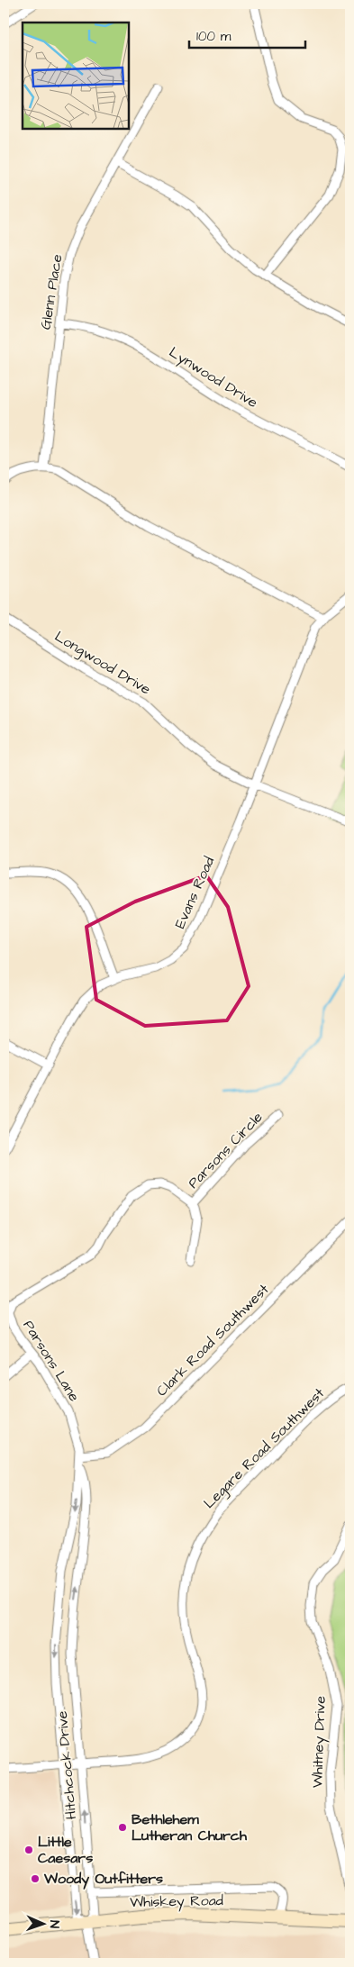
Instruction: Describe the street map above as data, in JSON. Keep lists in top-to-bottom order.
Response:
{
  "streets": {
    "main road": ["Whiskey Road"],
    "street": [
      "Glenn Place",
      "Lynwood Drive",
      "Longwood Drive",
      "Evans Road",
      "Parsons Circle",
      "Clark Road Southwest",
      "Parsons Lane",
      "Legare Road Southwest",
      "Whitney Drive",
      "Hitchcock Drive"
    ]
  },
  "crossings": [
    ["Glenn Place", "Lynwood Drive"],
    ["Longwood Drive", "Evans Road"],
    ["Parsons Circle", "Parsons Lane"],
    ["Clark Road Southwest", "Parsons Lane"],
    ["Clark Road Southwest", "Hitchcock Drive"],
    ["Parsons Lane", "Hitchcock Drive"],
    ["Legare Road Southwest", "Hitchcock Drive"],
    ["Hitchcock Drive", "Whiskey Road"]
  ],
  "places": ["Bethlehem Lutheran Church", "Little Caesars", "Woody Outfitters"],
  "scale_bar": "100 m",
  "north": "right"
}
